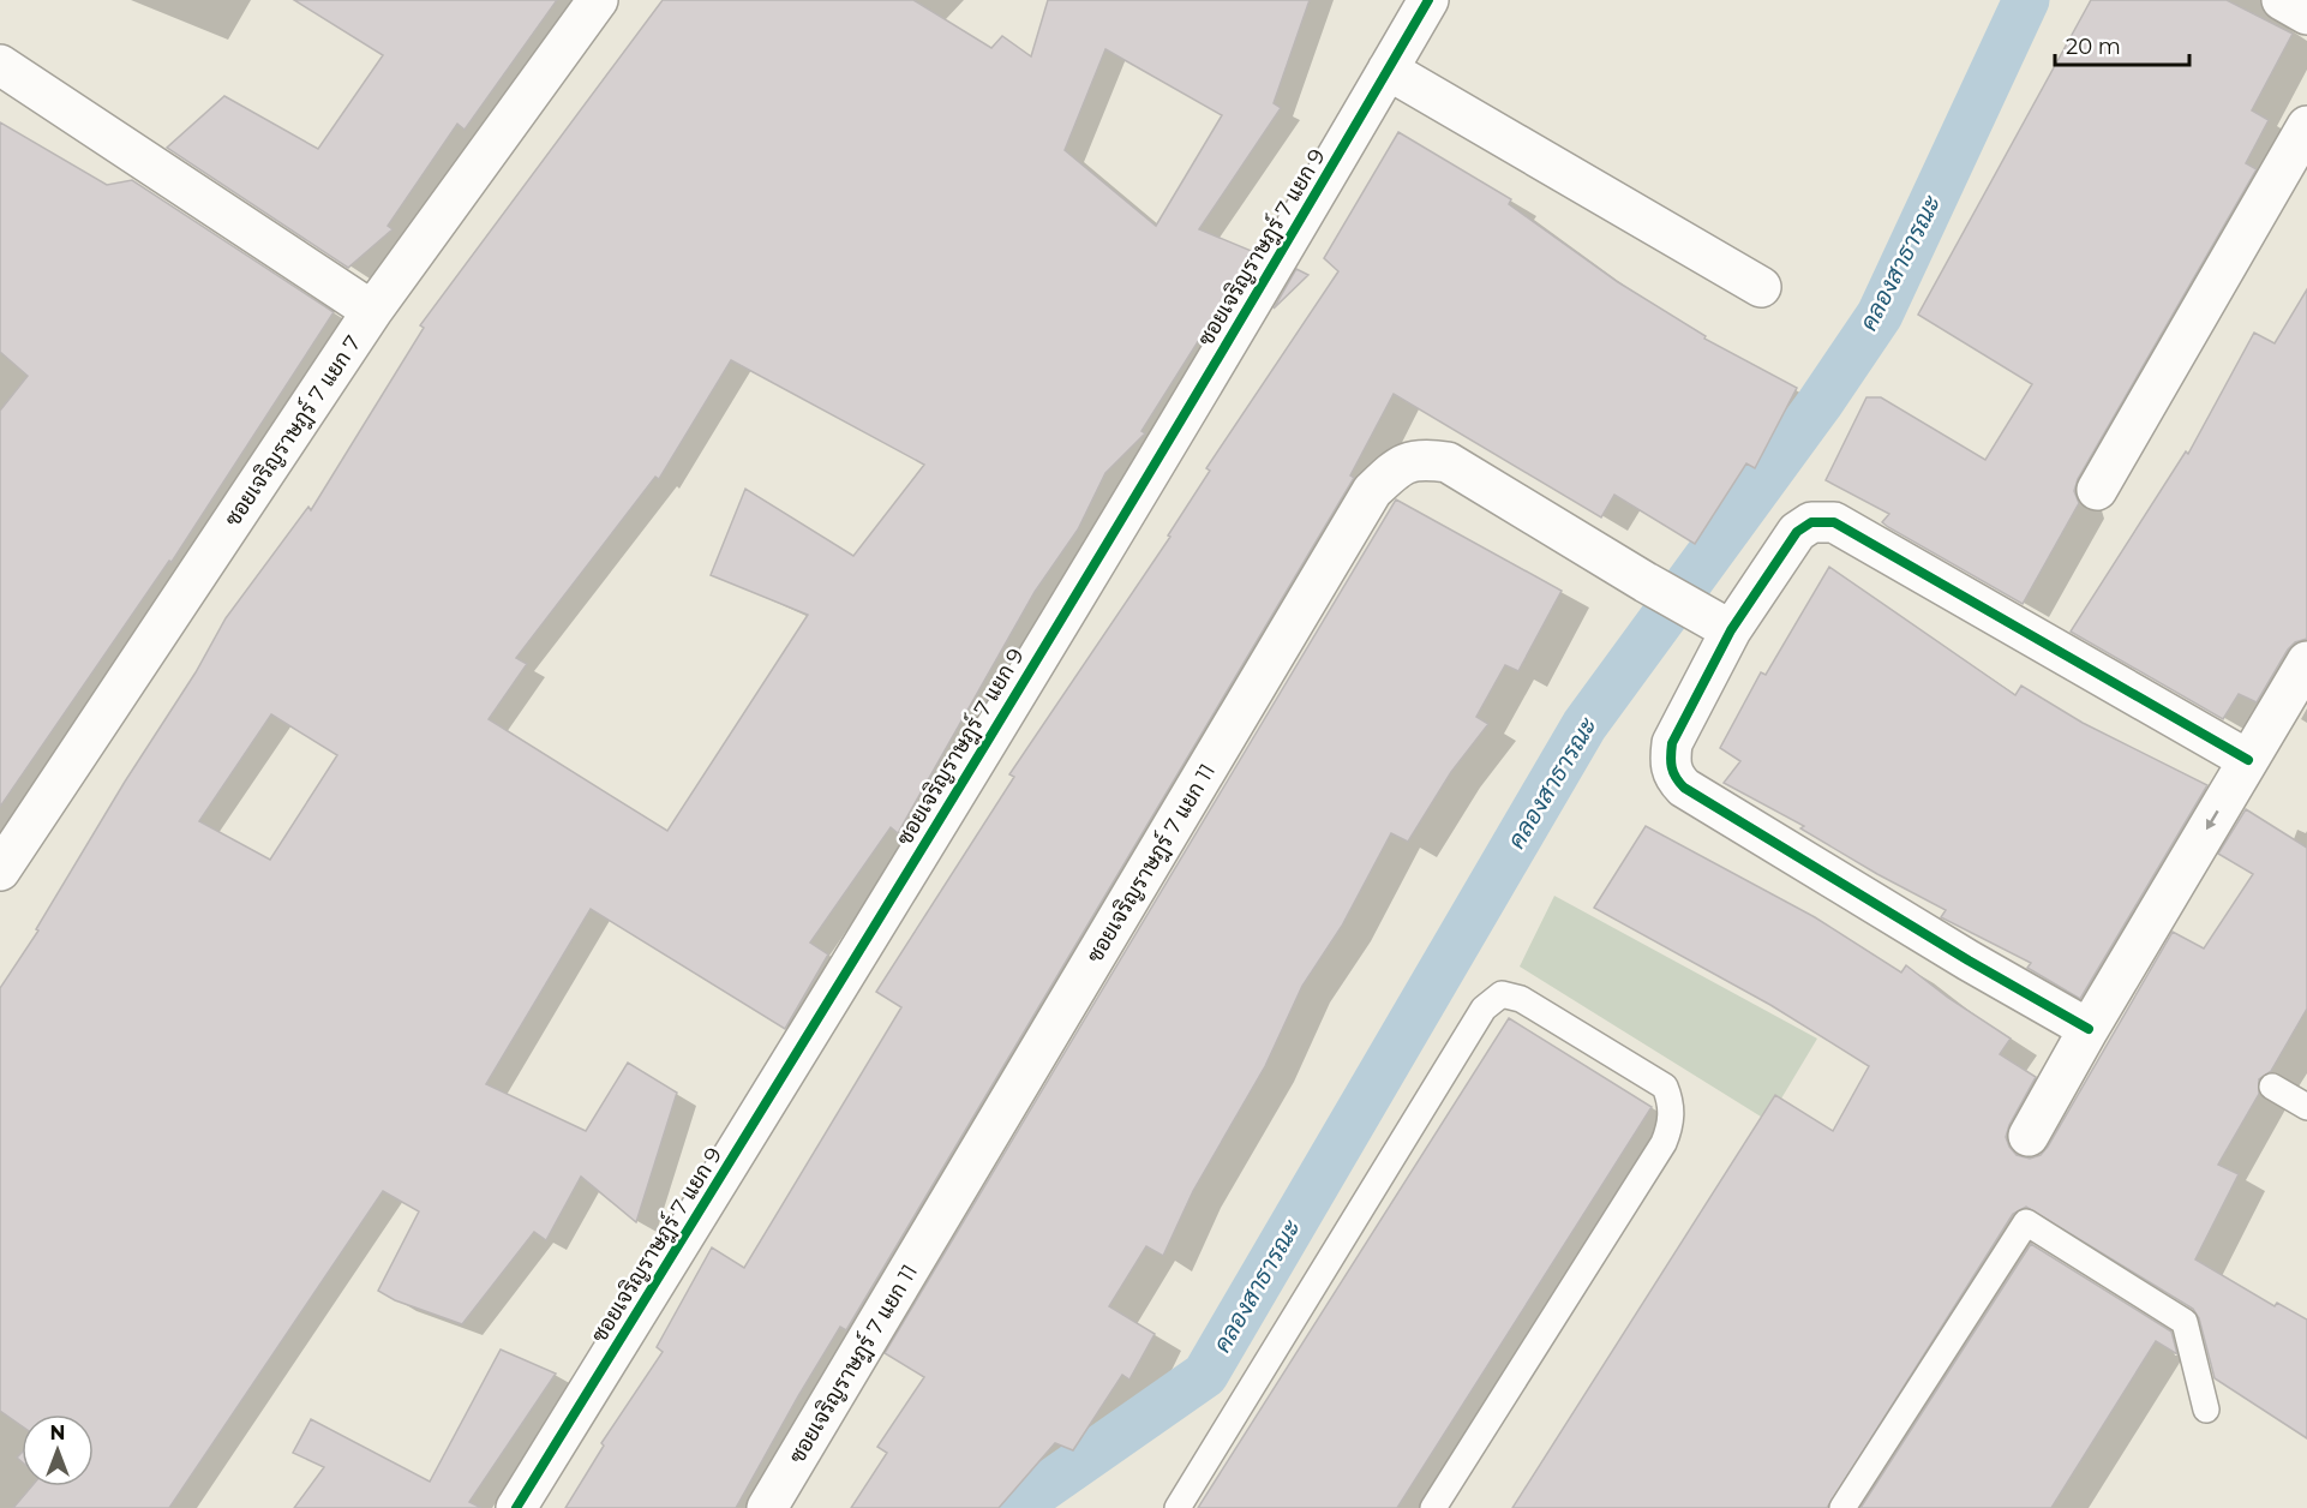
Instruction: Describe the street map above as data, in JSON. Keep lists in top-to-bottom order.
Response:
{
  "streets": {
    "street": ["ซอยเจริญราษฎร์ 7 แยก 9", "ซอยเจริญราษฎร์ 7 แยก 7", "ซอยเจริญราษฎร์ 7 แยก 11"]
  },
  "water": ["คลองสาธารณะ"],
  "scale_bar": "20 m",
  "north": "top"
}
